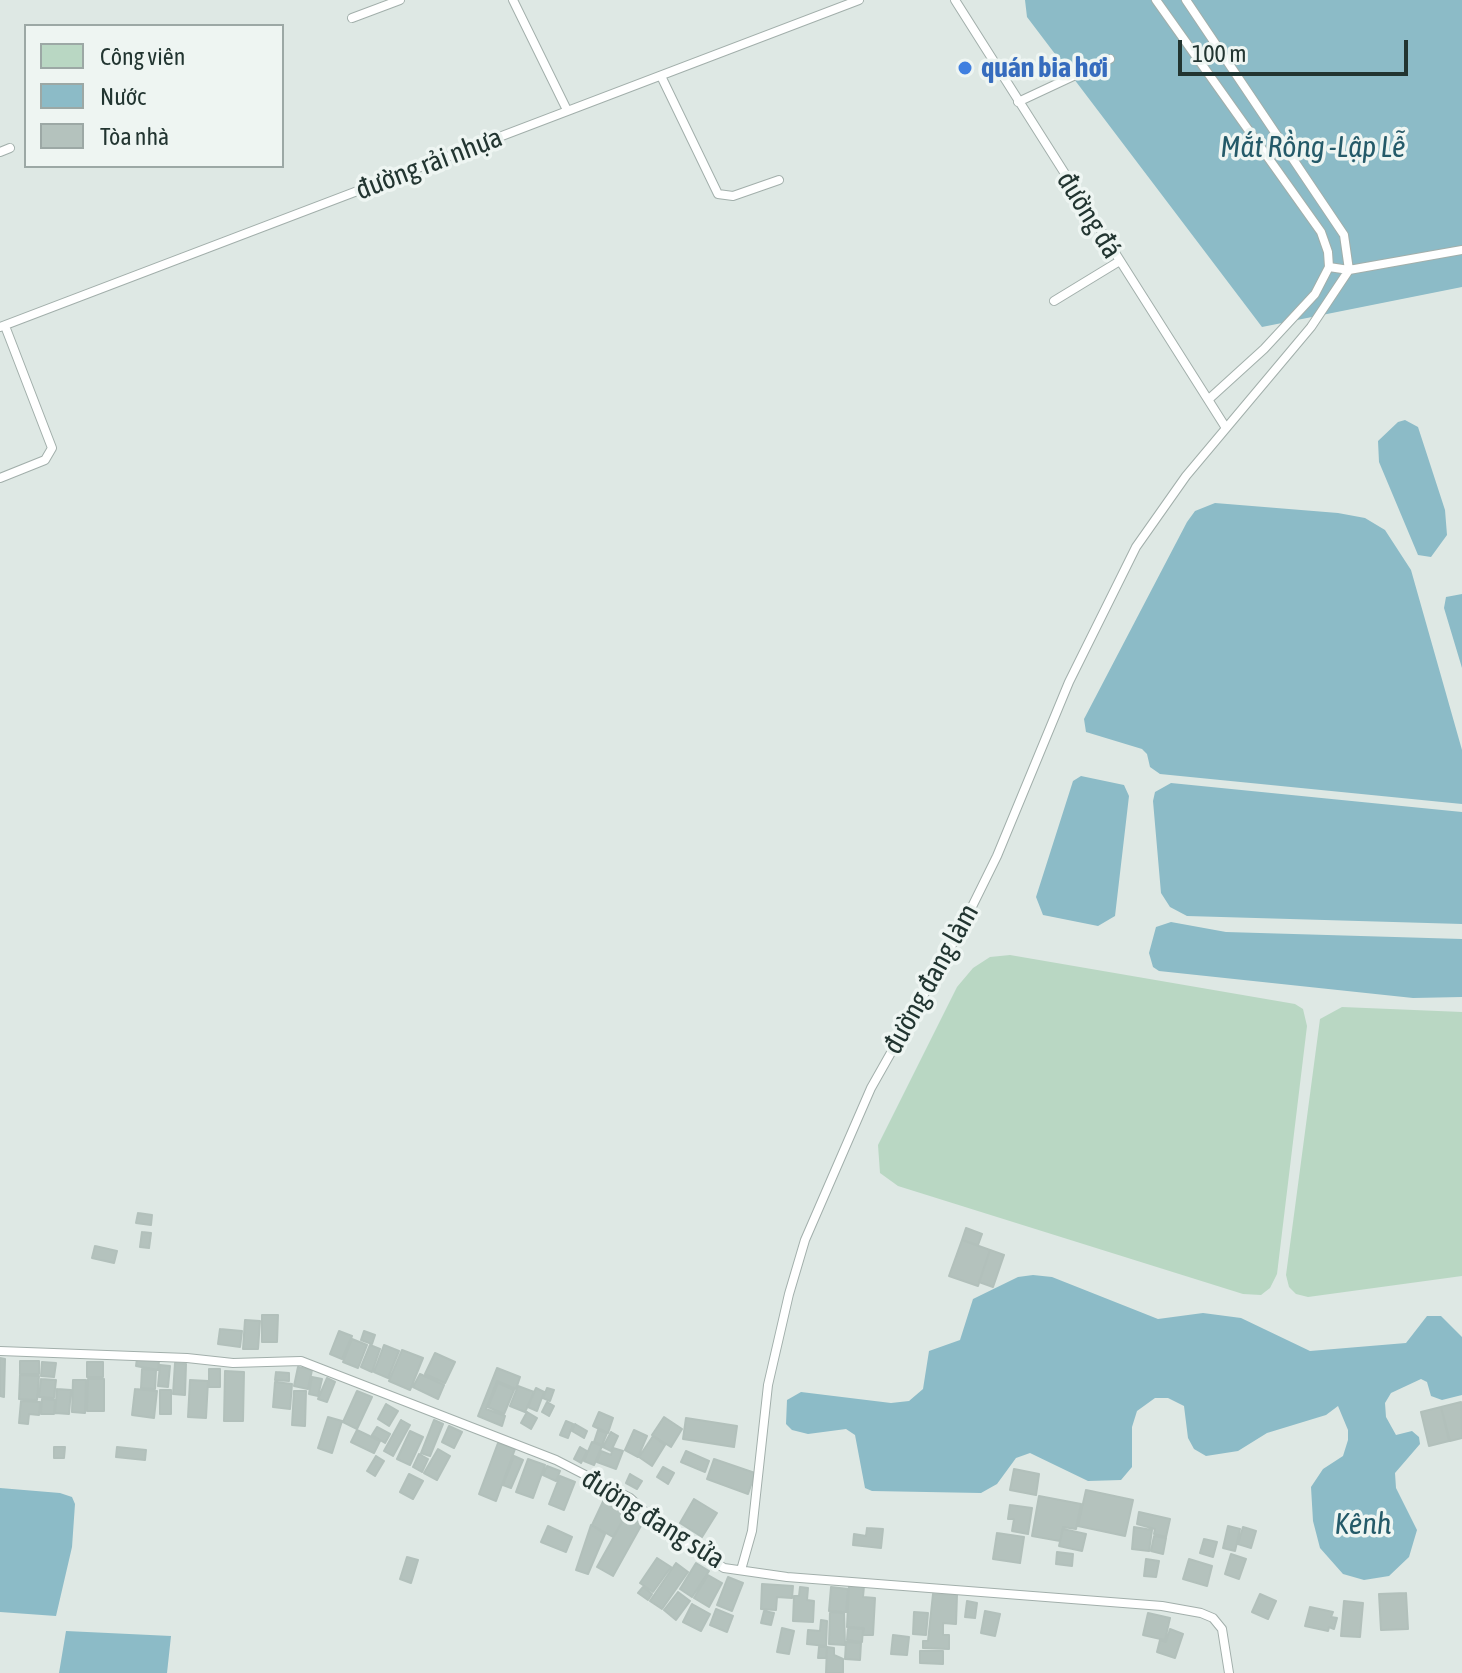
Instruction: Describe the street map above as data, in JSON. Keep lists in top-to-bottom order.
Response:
{
  "streets": {
    "lane": [
      "đường rải nhựa",
      "đường đá",
      "đường đang làm",
      "đường đang sửa"
    ]
  },
  "crossings": [
    ["đường đá", "đường đang làm"],
    ["đường đang làm", "đường đang sửa"]
  ],
  "water": ["Mắt Rồng -Lập Lễ", "Kênh"],
  "places": ["quán bia hơi"],
  "legend": ["Công viên", "Nước", "Tòa nhà"],
  "scale_bar": "100 m"
}
